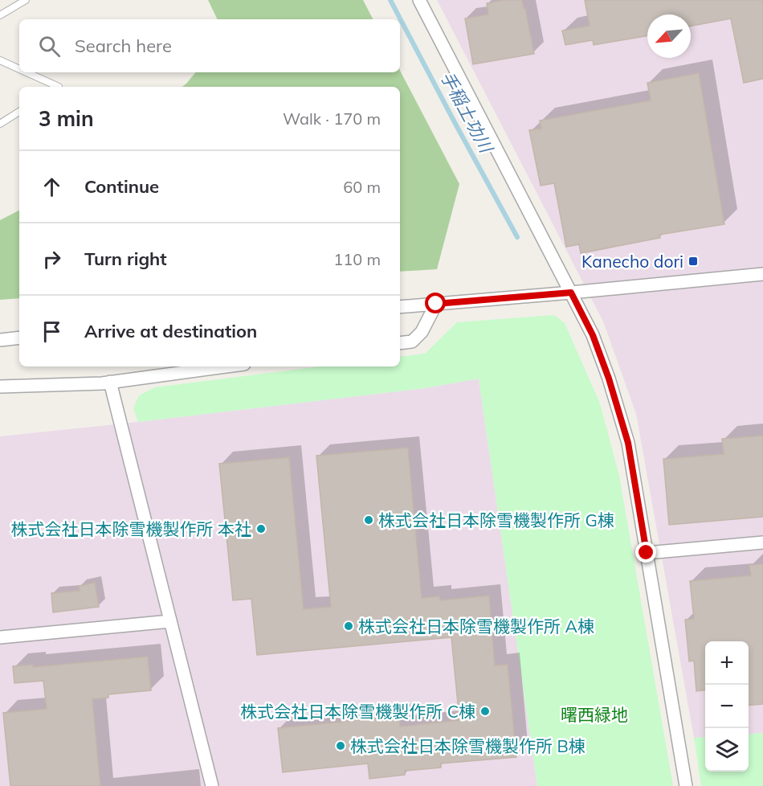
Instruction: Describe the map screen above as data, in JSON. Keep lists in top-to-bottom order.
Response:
{
  "water": ["手稲土功川"],
  "parks": ["曙西緑地"],
  "places": {
    "transit": ["Kanecho dori"],
    "other": [
      "株式会社日本除雪機製作所 G棟",
      "株式会社日本除雪機製作所 本社",
      "株式会社日本除雪機製作所 A棟",
      "株式会社日本除雪機製作所 C棟",
      "株式会社日本除雪機製作所 B棟"
    ]
  },
  "north": "bottom left",
  "page": {
    "search": "Search here",
    "heading": ["3 min", "Walk · 170 m"],
    "list": [
      ["Continue", "60 m"],
      ["Turn right", "110 m"],
      "Arrive at destination"
    ],
    "map_buttons": ["+", "−"]
  }
}
